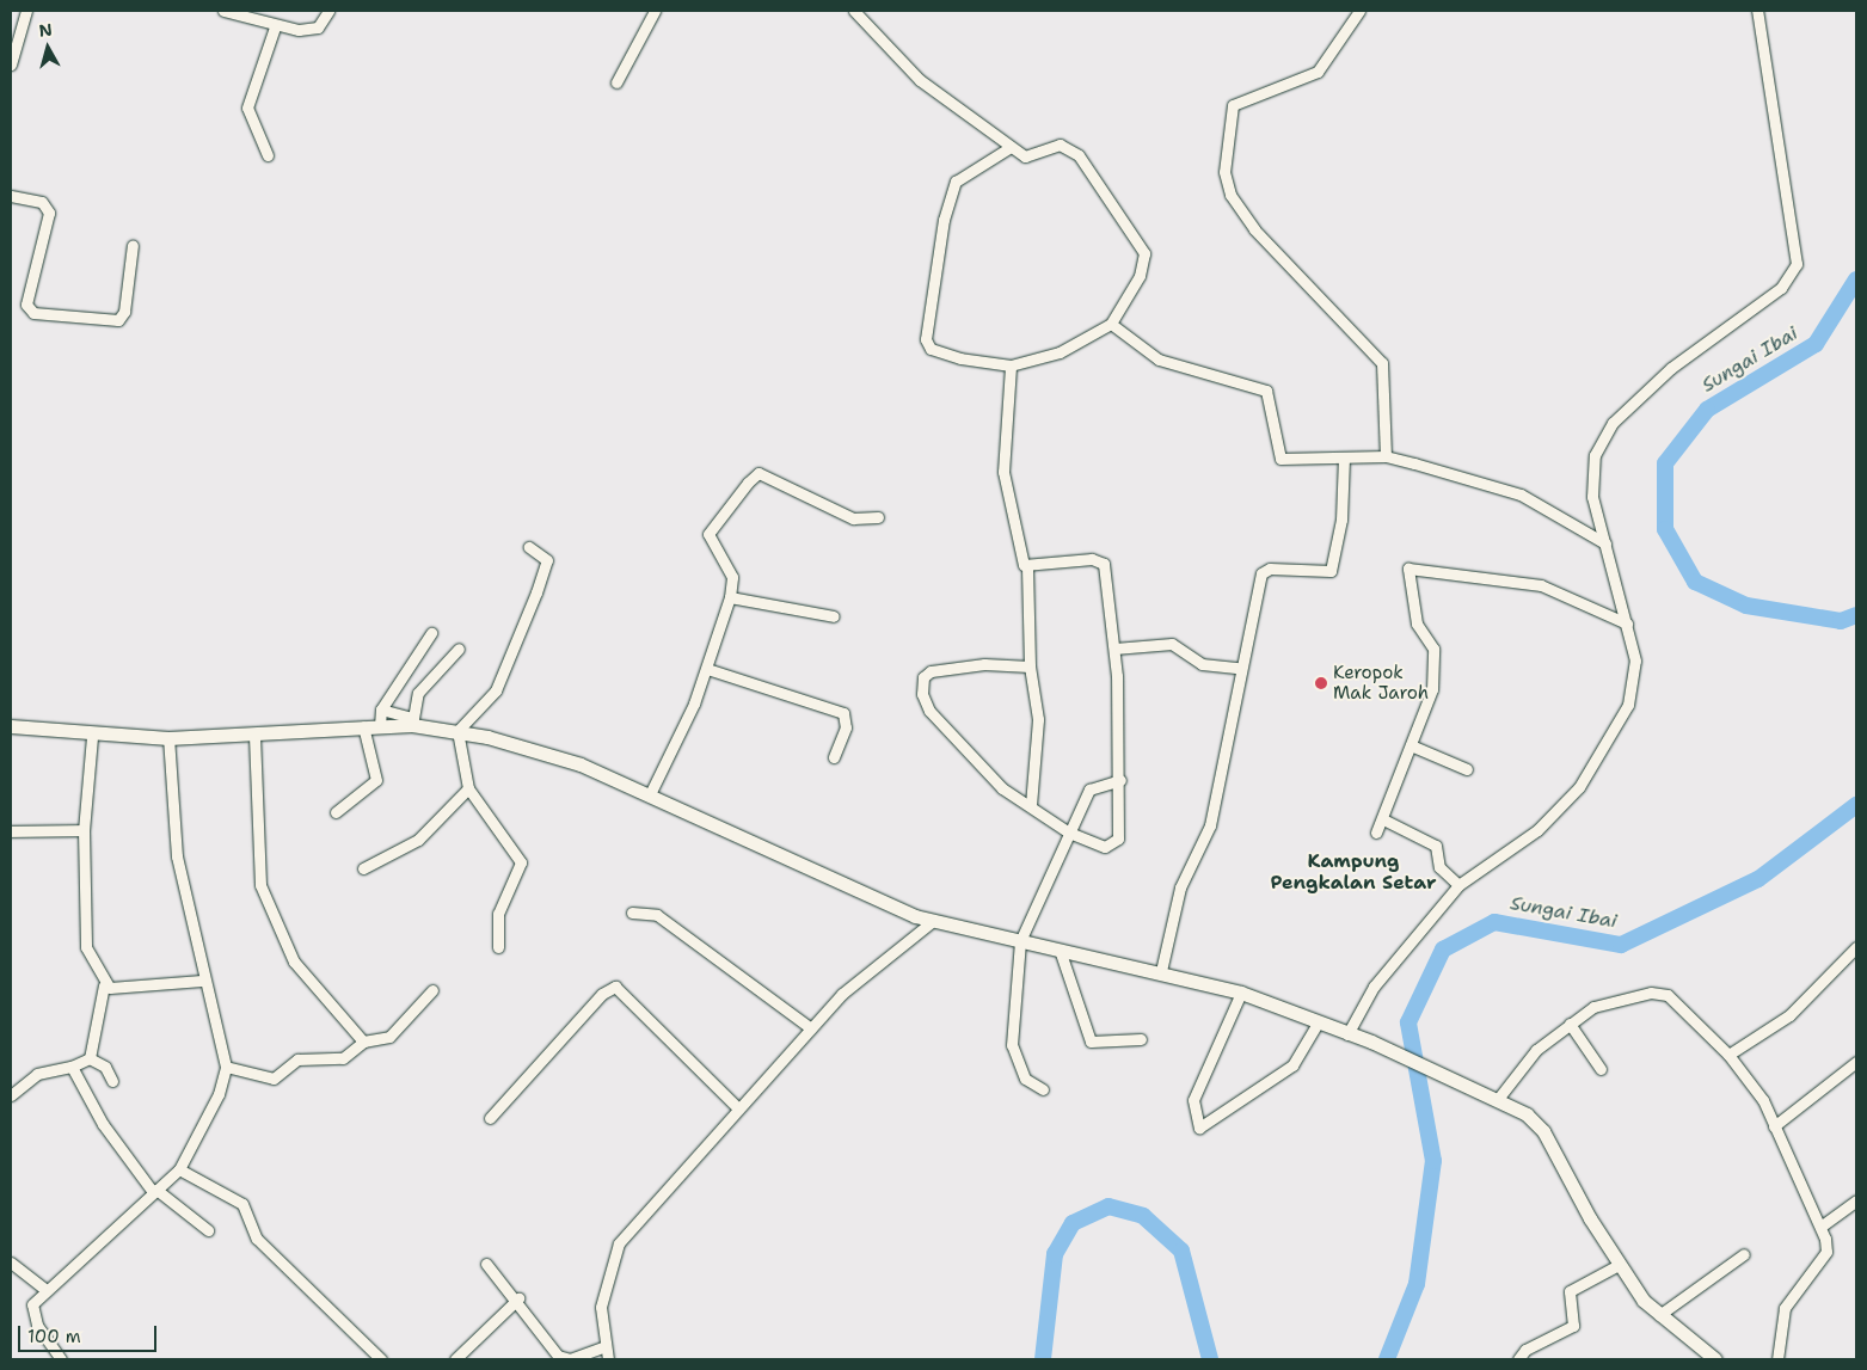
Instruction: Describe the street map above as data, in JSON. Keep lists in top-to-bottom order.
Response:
{
  "districts": ["Kampung Pengkalan Setar"],
  "water": ["Sungai Ibai"],
  "places": ["Keropok Mak Jaroh"],
  "scale_bar": "100 m",
  "north": "top"
}
